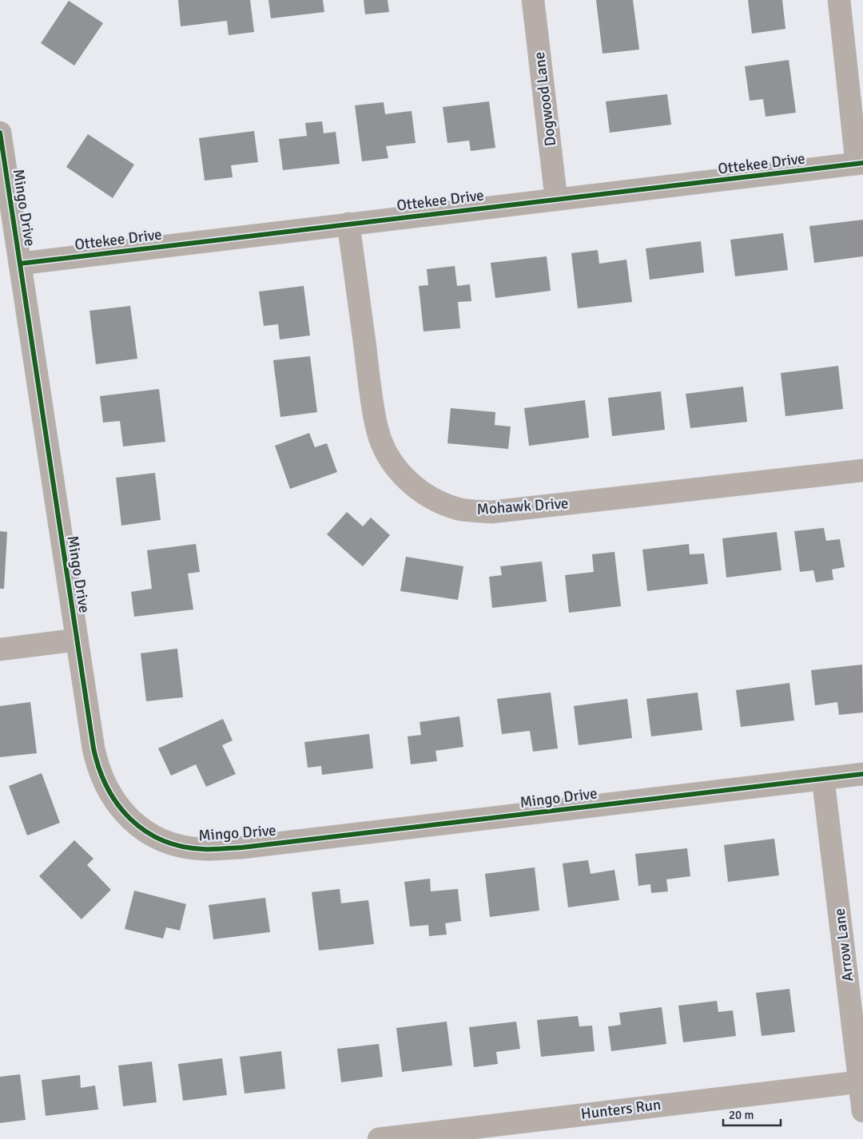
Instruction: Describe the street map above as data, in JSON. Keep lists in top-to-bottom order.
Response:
{
  "streets": {
    "street": [
      "Dogwood Lane",
      "Ottekee Drive",
      "Mingo Drive",
      "Mohawk Drive",
      "Arrow Lane",
      "Hunters Run"
    ]
  },
  "crossings": [
    ["Dogwood Lane", "Ottekee Drive"],
    ["Ottekee Drive", "Mingo Drive"],
    ["Ottekee Drive", "Mohawk Drive"],
    ["Mingo Drive", "Arrow Lane"],
    ["Arrow Lane", "Hunters Run"]
  ],
  "scale_bar": "20 m"
}
